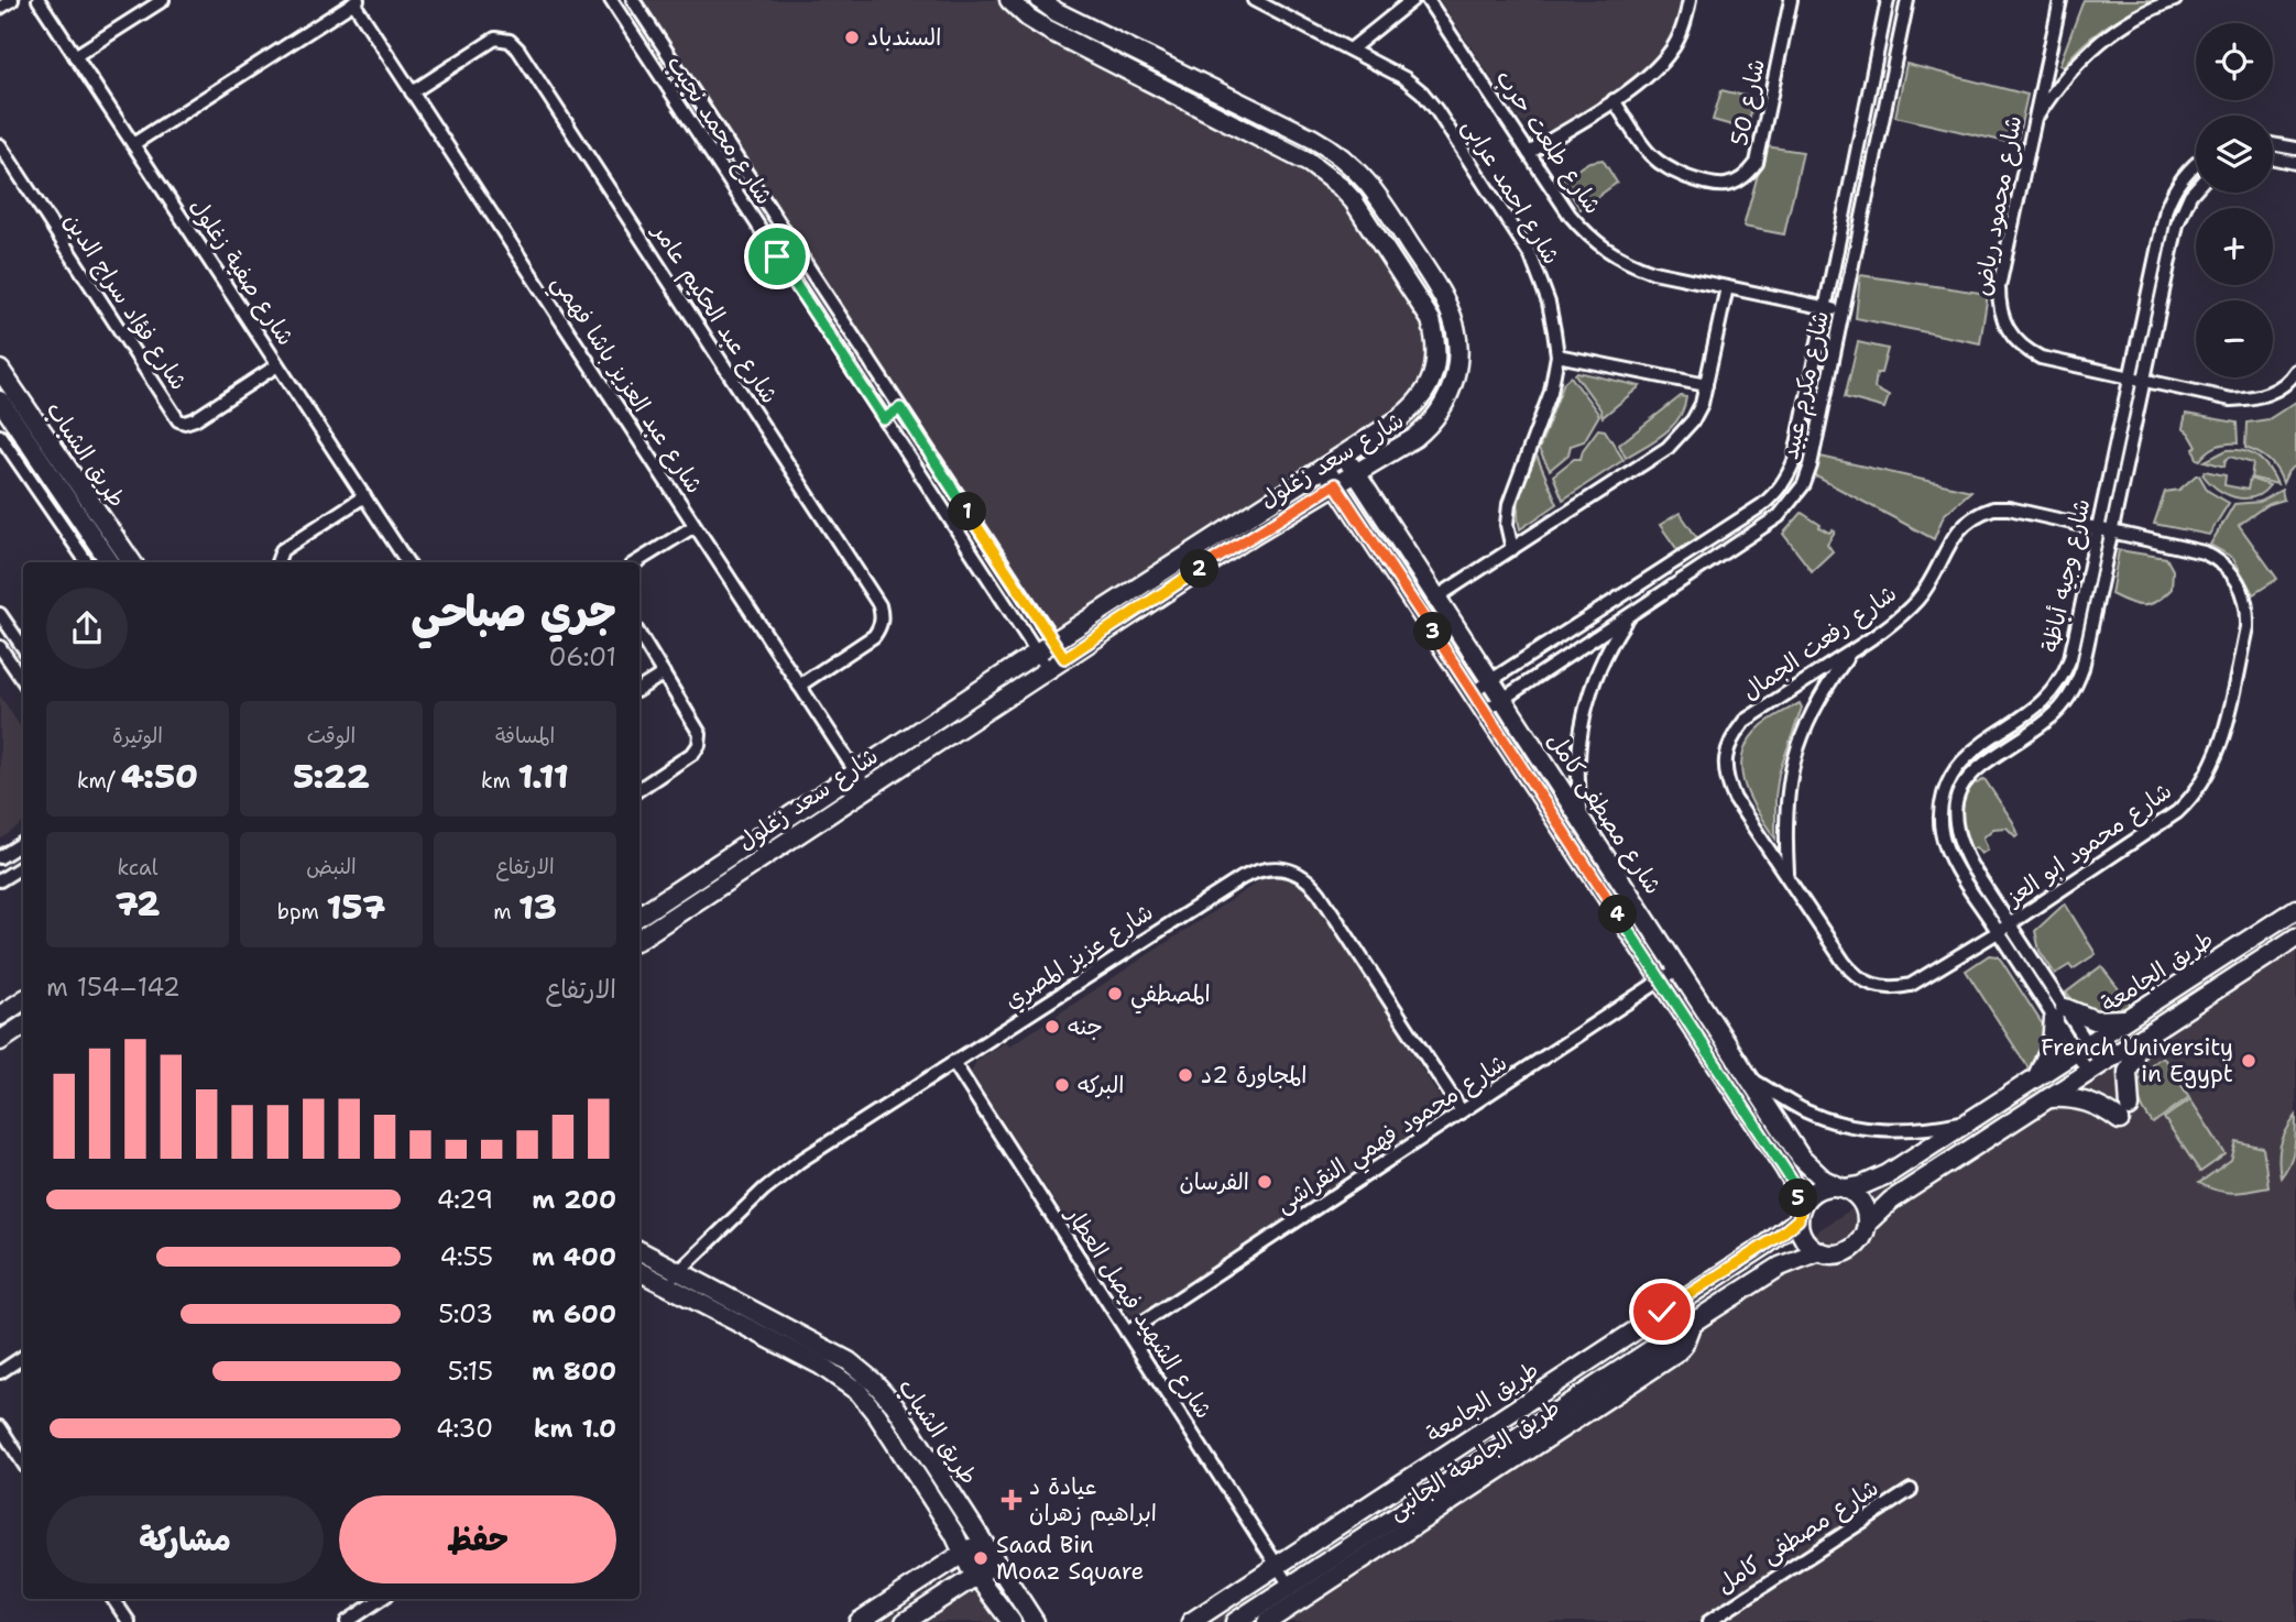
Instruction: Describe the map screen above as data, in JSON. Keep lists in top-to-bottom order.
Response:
{
  "streets": {
    "street": [
      "شارع 50",
      "شارع محمد نجيب",
      "شارع طلعت حرب",
      "شارع احمد عرابى",
      "شارع محمود رياض",
      "شارع صفية زغلول",
      "شارع فؤاد سراج الدين",
      "شارع عبد الحكيم عامر",
      "شارع عبد العزيز باشا فهمي",
      "شارع مكرم عبيد",
      "طريق الشباب",
      "شارع سعد زغلول",
      "شارع وجيه أباظة",
      "شارع رفعت الجمال",
      "شارع مصطفى كامل",
      "شارع محمود ابو العز",
      "شارع عزيز المصري",
      "طريق الجامعة",
      "شارع محمود فهمي النقراشى",
      "شارع الشهيد فيصل العطار",
      "طريق الجامعة الجانبى"
    ]
  },
  "crossings": [
    ["شارع محمد نجيب", "شارع سعد زغلول"],
    ["شارع طلعت حرب", "شارع مكرم عبيد"],
    ["شارع محمود رياض", "شارع وجيه أباظة"],
    ["شارع صفية زغلول", "شارع فؤاد سراج الدين"],
    ["شارع عبد الحكيم عامر", "شارع عبد العزيز باشا فهمي"],
    ["شارع عبد العزيز باشا فهمي", "شارع سعد زغلول"],
    ["شارع مكرم عبيد", "شارع مصطفى كامل"],
    ["طريق الشباب", "شارع عزيز المصري"],
    ["شارع سعد زغلول", "شارع مصطفى كامل"],
    ["شارع وجيه أباظة", "شارع رفعت الجمال"],
    ["شارع وجيه أباظة", "شارع محمود ابو العز"],
    ["شارع وجيه أباظة", "طريق الجامعة"],
    ["شارع رفعت الجمال", "شارع محمود ابو العز"],
    ["شارع مصطفى كامل", "طريق الجامعة"],
    ["شارع مصطفى كامل", "شارع محمود فهمي النقراشى"],
    ["شارع عزيز المصري", "شارع محمود فهمي النقراشى"],
    ["شارع عزيز المصري", "شارع الشهيد فيصل العطار"],
    ["طريق الجامعة", "شارع الشهيد فيصل العطار"],
    ["طريق الجامعة", "طريق الجامعة الجانبى"],
    ["شارع محمود فهمي النقراشى", "شارع الشهيد فيصل العطار"]
  ],
  "places": {
    "other": [
      "السندباد",
      "المصطفي",
      "جنه",
      "French University in Egypt",
      "المجاورة 2د",
      "البركه",
      "الفرسان",
      "Saad Bin Moaz Square"
    ],
    "health": ["عيادة د ابراهيم زهران"]
  },
  "page": {
    "map_buttons": ["+", "−"],
    "pins": [
      "1",
      "2",
      "3",
      "4",
      "5"
    ],
    "heading": ["جري صباحي", "06:01"],
    "stats": [
      ["المسافة", "1.11 km"],
      ["الوقت", "5:22"],
      ["الوتيرة", "4:50 /km"],
      ["الارتفاع", "13 m"],
      ["النبض", "157 bpm"],
      ["kcal", "72"]
    ],
    "chart": ["الارتفاع", "142–154 m"],
    "list": [
      {
        "name": "200 m",
        "note": "4:29"
      },
      {
        "name": "400 m",
        "note": "4:55"
      },
      {
        "name": "600 m",
        "note": "5:03"
      },
      {
        "name": "800 m",
        "note": "5:15"
      },
      {
        "name": "1.0 km",
        "note": "4:30"
      }
    ],
    "buttons": ["حفظ", "مشاركة"]
  }
}
